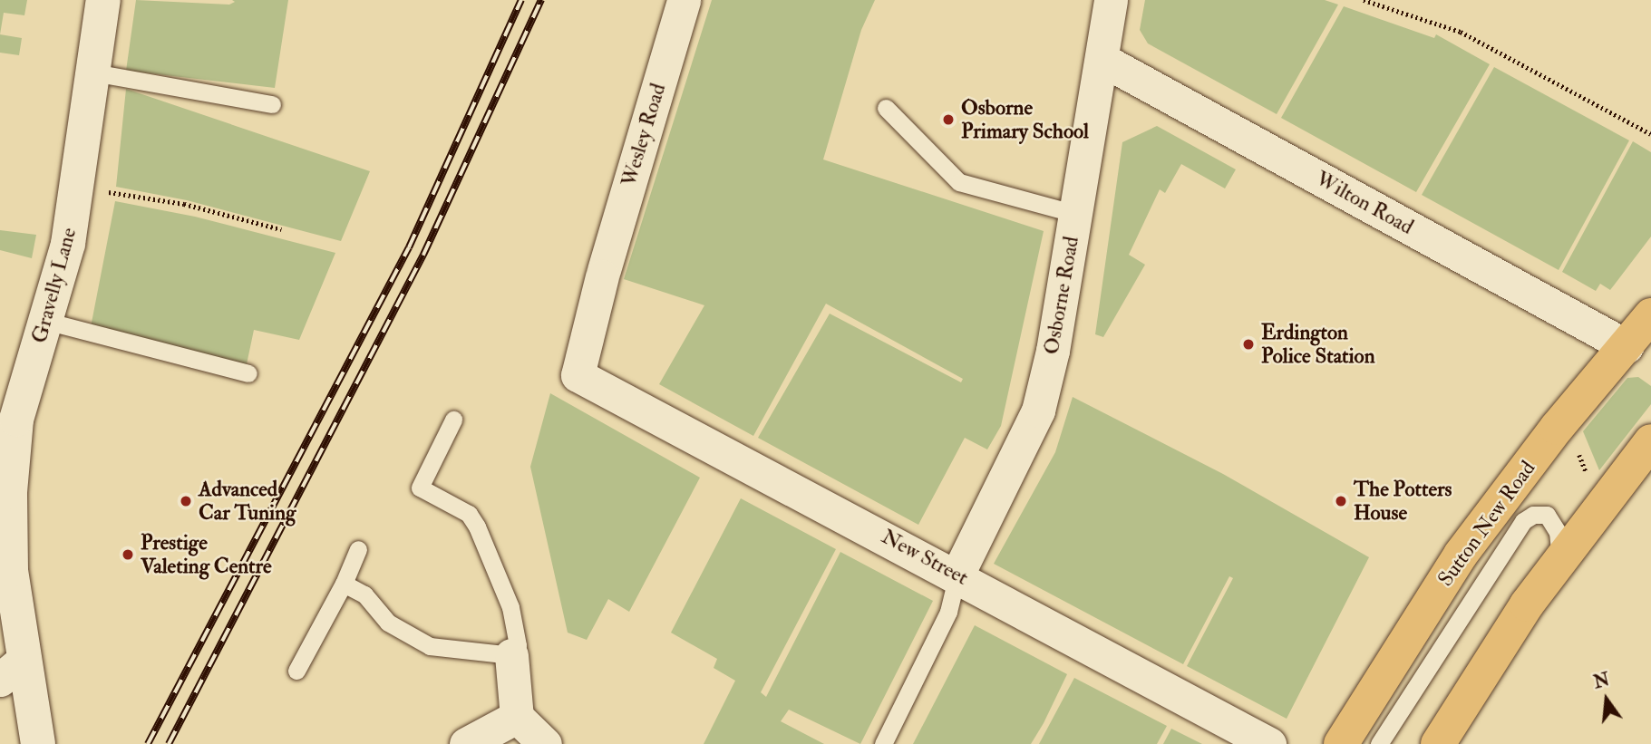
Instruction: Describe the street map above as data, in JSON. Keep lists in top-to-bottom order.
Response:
{
  "streets": {
    "main road": ["Gravelly Lane", "Sutton New Road"],
    "street": [
      "Wesley Road",
      "Wilton Road",
      "Osborne Road",
      "New Street"
    ]
  },
  "crossings": [
    ["Wesley Road", "New Street"],
    ["Wilton Road", "Osborne Road"],
    ["Wilton Road", "Sutton New Road"],
    ["Osborne Road", "New Street"]
  ],
  "places": [
    "Osborne Primary School",
    "Erdington Police Station",
    "Advanced Car Tuning",
    "The Potters House",
    "Prestige Valeting Centre"
  ],
  "north": "top"
}
